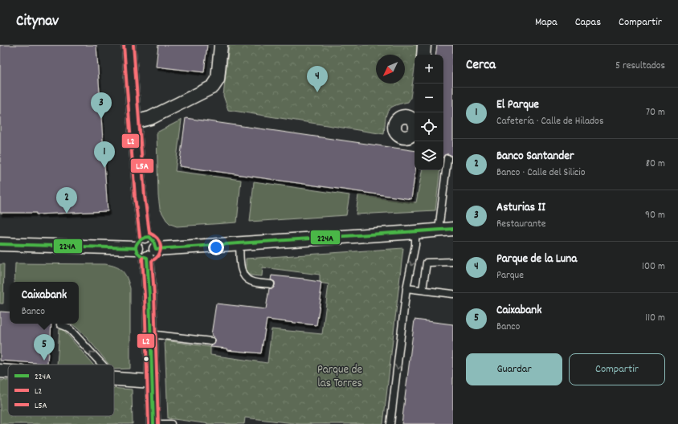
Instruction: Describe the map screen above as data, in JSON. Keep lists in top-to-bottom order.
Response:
{
  "parks": ["Parque de las Torres"],
  "lines": ["transit line L2", "transit line L5A", "transit line 224A"],
  "legend": ["224A", "L2", "L5A"],
  "north": "bottom left",
  "page": {
    "header": "Citynav",
    "nav": ["Mapa", "Capas", "Compartir"],
    "heading": ["Cerca", "5 resultados"],
    "map_buttons": ["+", "−"],
    "pins": [
      "4",
      "3",
      "1",
      "2",
      "5"
    ],
    "list": [
      {
        "mark": "1",
        "name": "El Parque",
        "note": "Cafetería · Calle de Hilados",
        "value": "70 m"
      },
      {
        "mark": "2",
        "name": "Banco Santander",
        "note": "Banco · Calle del Silicio",
        "value": "80 m"
      },
      {
        "mark": "3",
        "name": "Asturias II",
        "note": "Restaurante",
        "value": "90 m"
      },
      {
        "mark": "4",
        "name": "Parque de la Luna",
        "note": "Parque",
        "value": "100 m"
      },
      {
        "mark": "5",
        "name": "Caixabank",
        "note": "Banco",
        "value": "110 m"
      }
    ],
    "popup": ["Caixabank", "Banco"],
    "buttons": ["Guardar", "Compartir"]
  }
}
